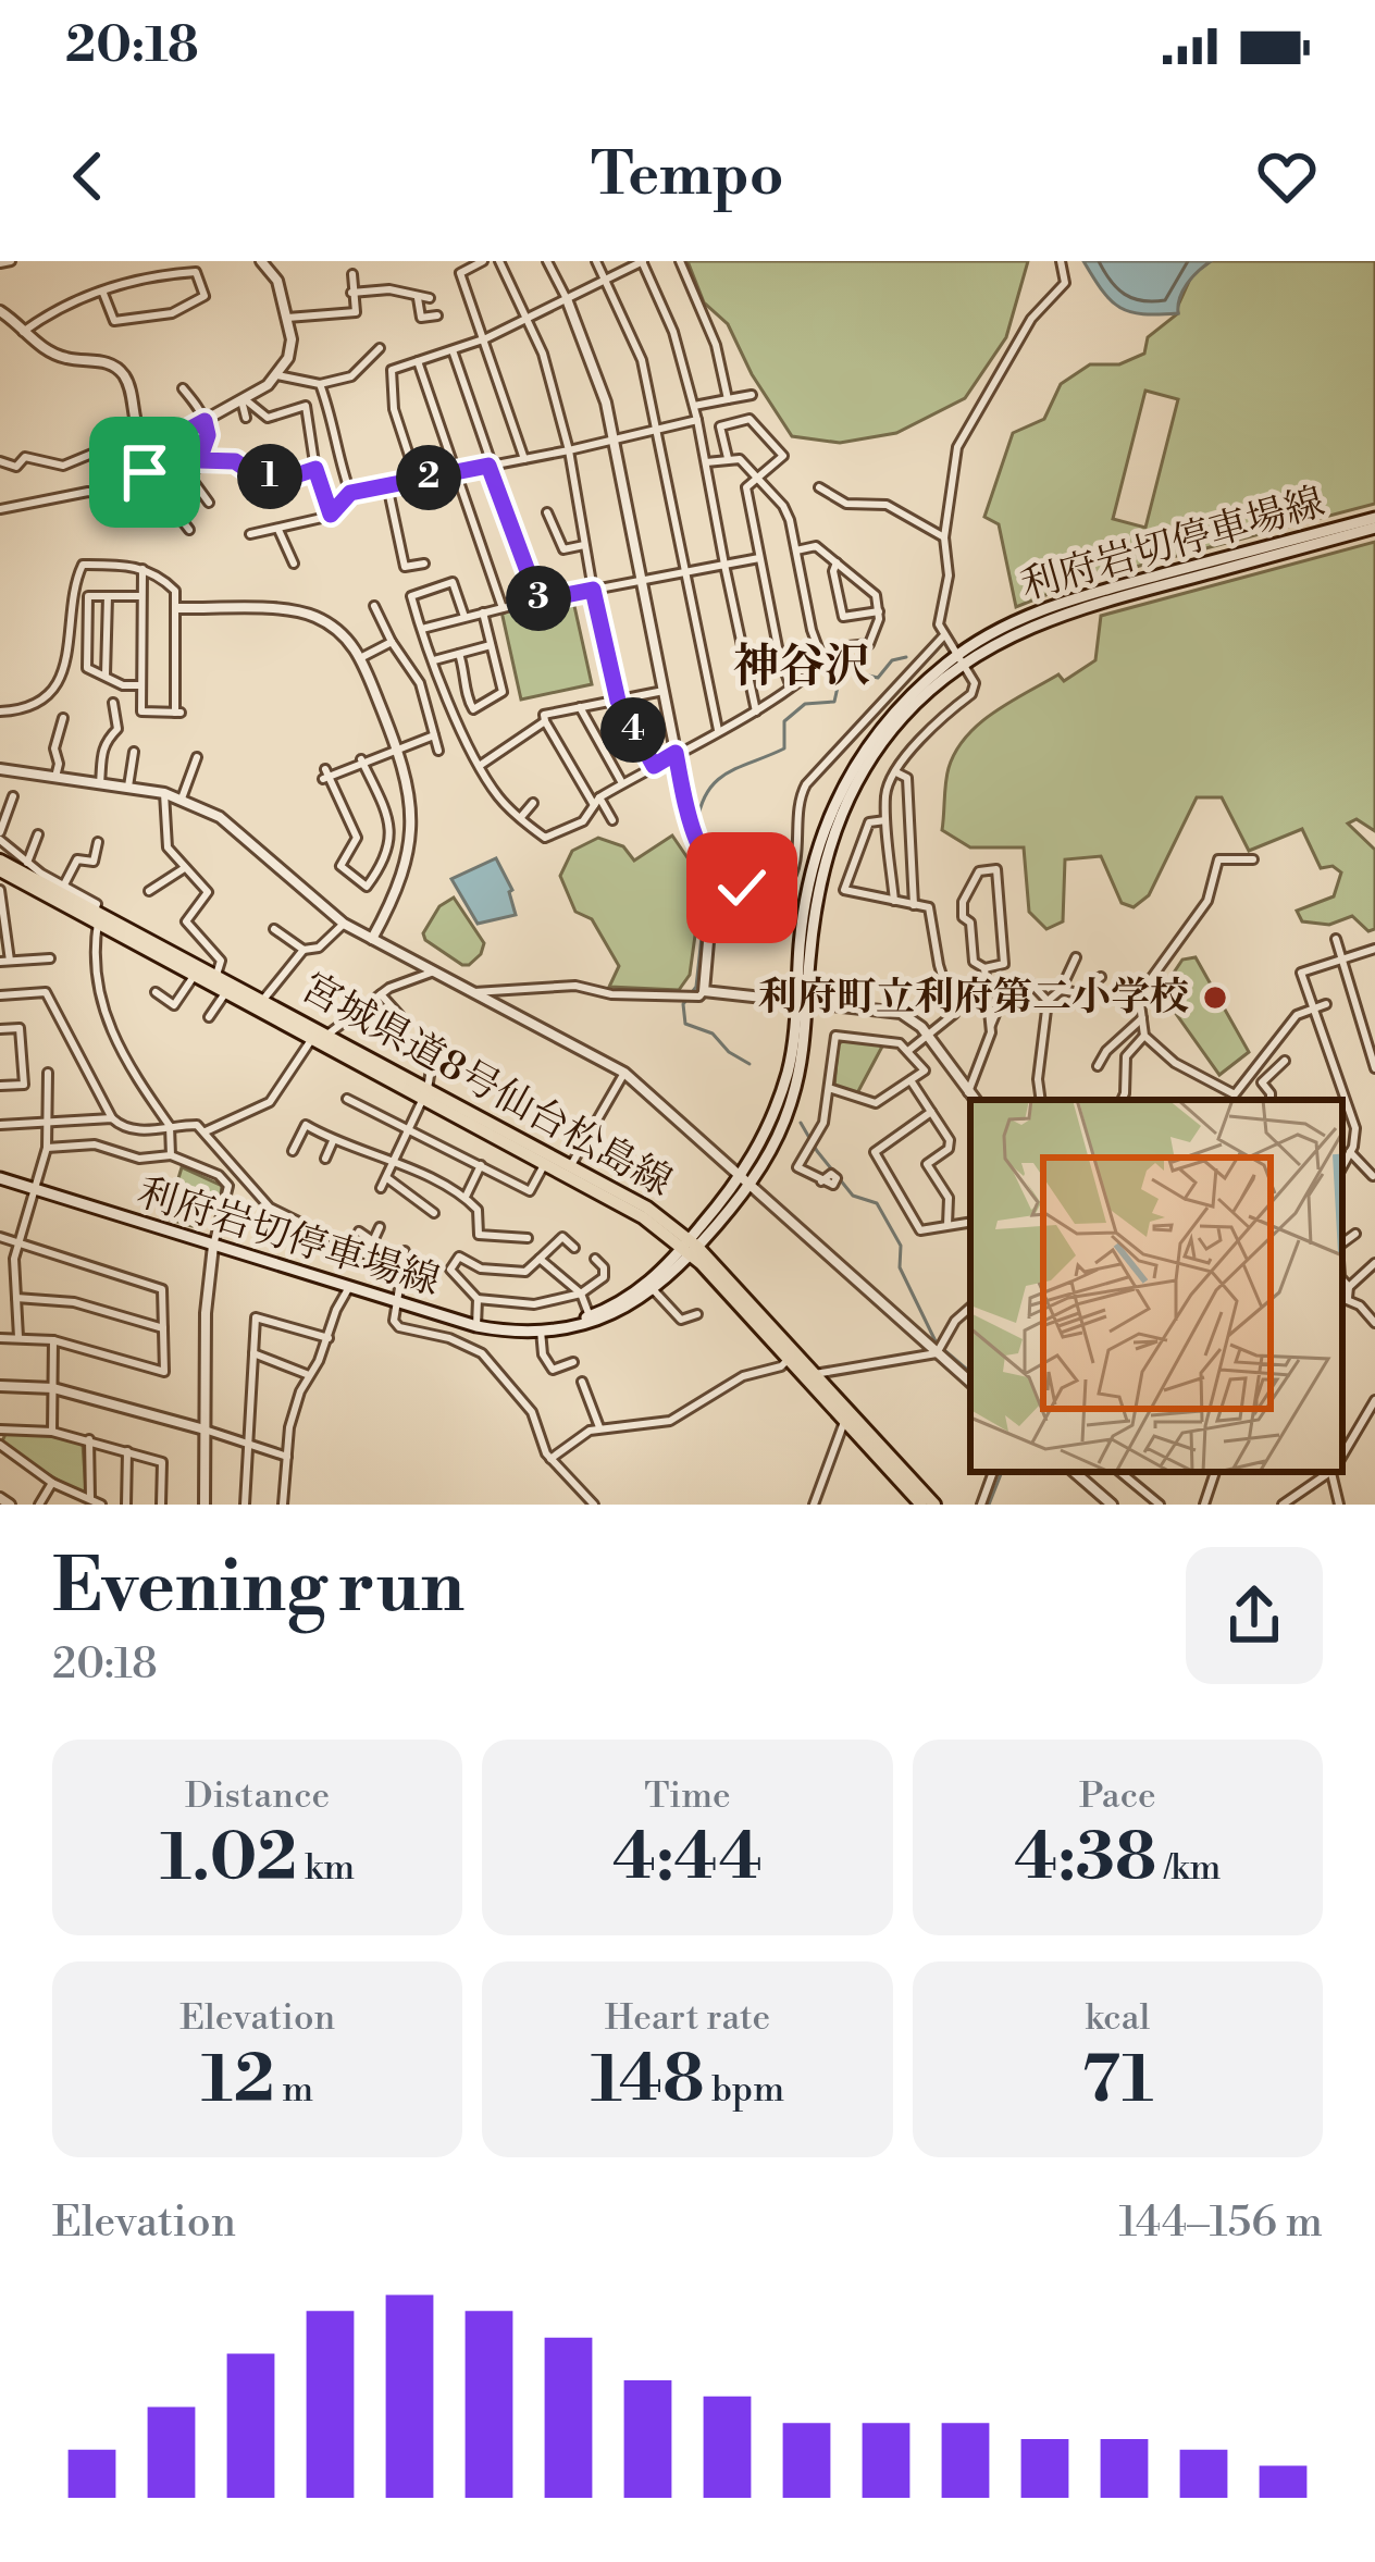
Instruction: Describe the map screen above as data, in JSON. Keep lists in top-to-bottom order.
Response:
{
  "streets": {
    "main road": ["利府岩切停車場線", "宮城県道8号仙台松島線"]
  },
  "crossings": [
    ["利府岩切停車場線", "宮城県道8号仙台松島線"]
  ],
  "districts": ["神谷沢"],
  "places": ["利府町立利府第二小学校"],
  "page": {
    "status": "20:18",
    "header": "Tempo",
    "pins": [
      "1",
      "2",
      "3",
      "4"
    ],
    "heading": ["Evening run", "20:18"],
    "stats": [
      ["Distance", "1.02 km"],
      ["Time", "4:44"],
      ["Pace", "4:38 /km"],
      ["Elevation", "12 m"],
      ["Heart rate", "148 bpm"],
      ["kcal", "71"]
    ],
    "chart": ["Elevation", "144–156 m"]
  }
}
